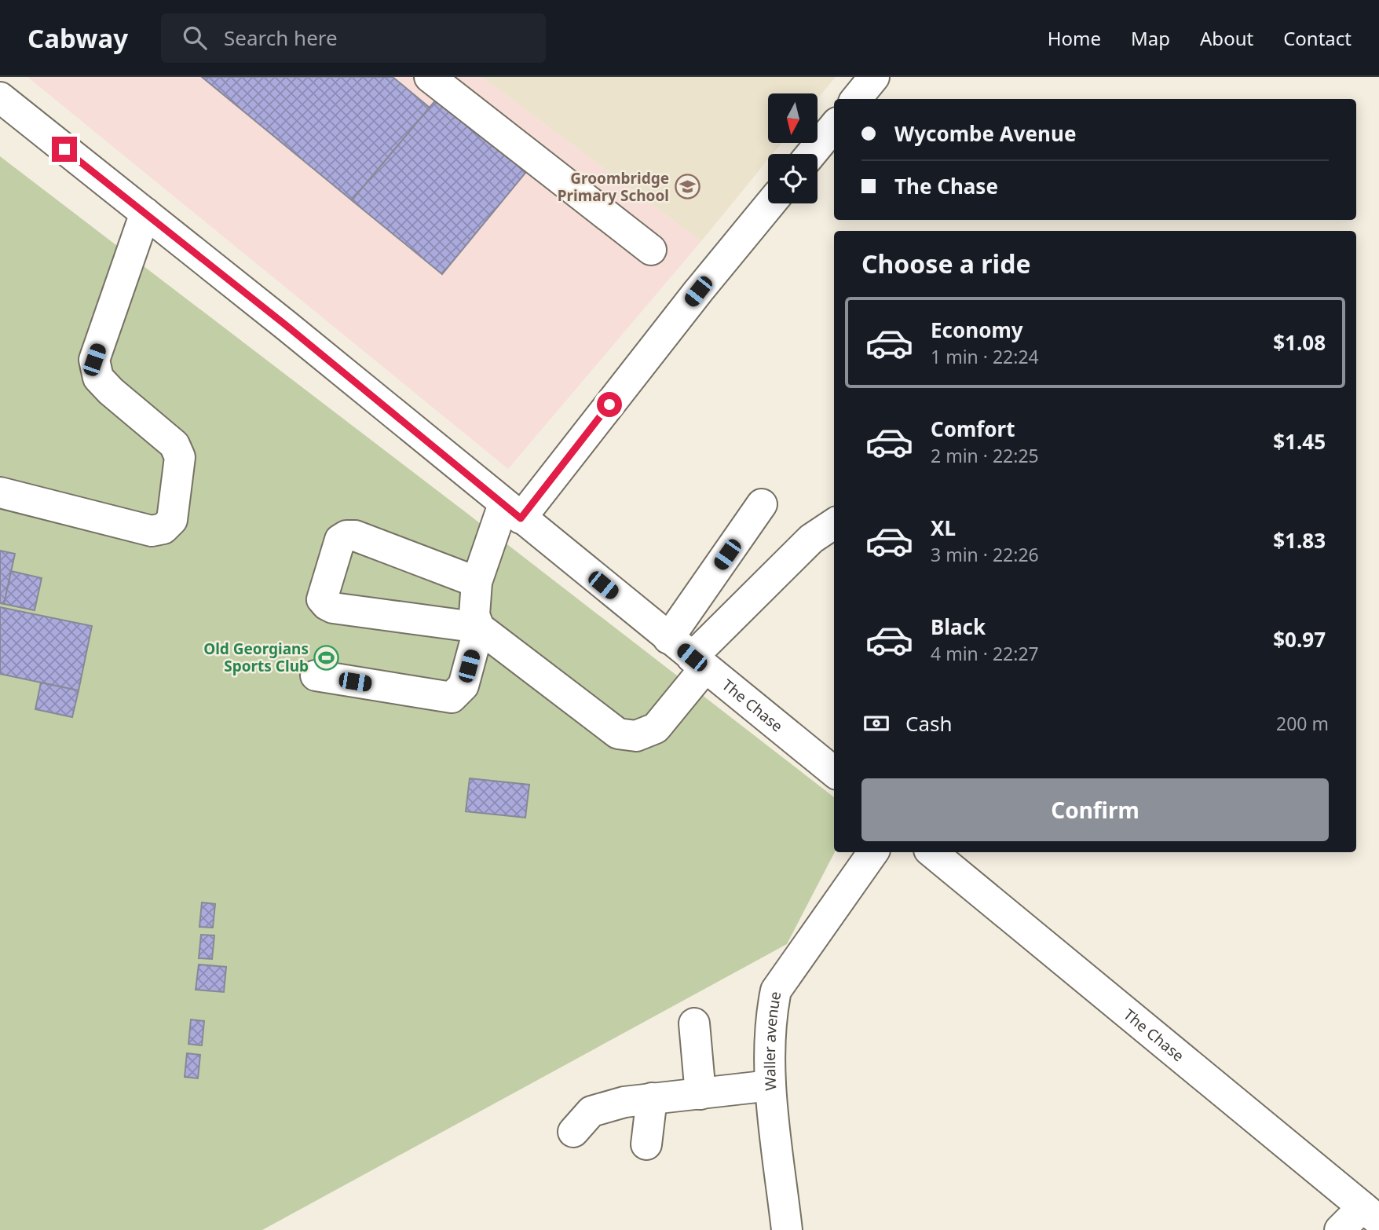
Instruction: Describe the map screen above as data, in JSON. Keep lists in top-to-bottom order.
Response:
{
  "streets": {
    "street": ["The Chase", "Waller avenue"]
  },
  "places": {
    "school or university": ["Groombridge Primary School"],
    "sports": ["Old Georgians Sports Club"]
  },
  "north": "bottom",
  "page": {
    "header": "Cabway",
    "search": "Search here",
    "nav": [
      "Home",
      "Map",
      "About",
      "Contact"
    ],
    "banner": ["Wycombe Avenue", "The Chase"],
    "heading": "Choose a ride",
    "list": [
      {
        "name": "Economy",
        "note": "1 min · 22:24",
        "value": "$1.08"
      },
      {
        "name": "Comfort",
        "note": "2 min · 22:25",
        "value": "$1.45"
      },
      {
        "name": "XL",
        "note": "3 min · 22:26",
        "value": "$1.83"
      },
      {
        "name": "Black",
        "note": "4 min · 22:27",
        "value": "$0.97"
      }
    ],
    "pay": ["Cash", "200 m"],
    "buttons": "Confirm"
  }
}
